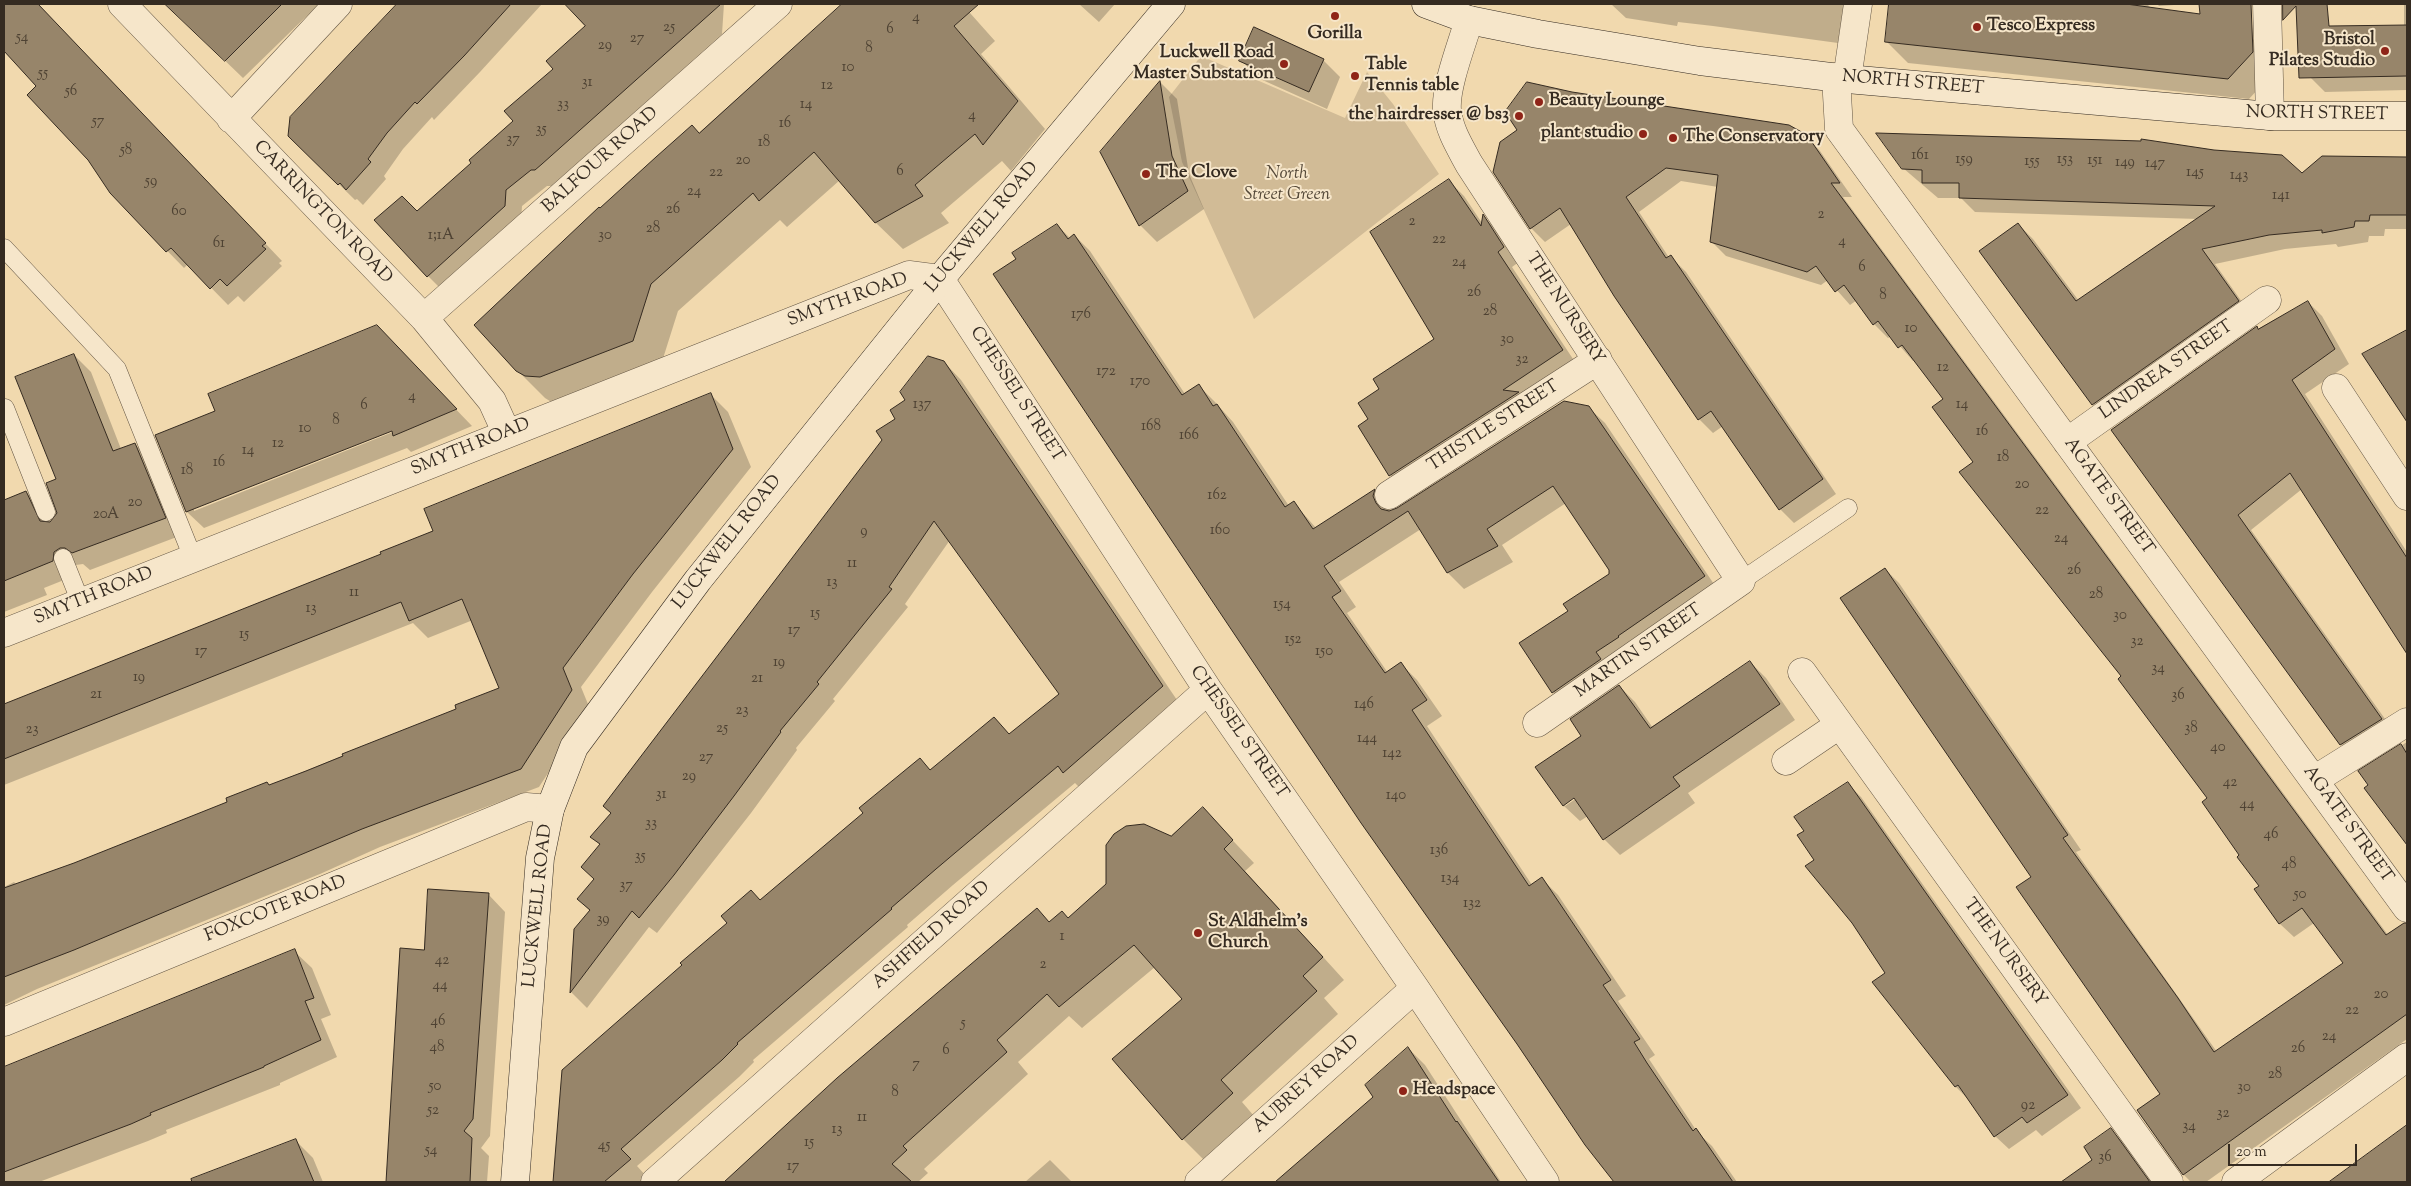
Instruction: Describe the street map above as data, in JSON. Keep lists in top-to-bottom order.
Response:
{
  "streets": {
    "street": [
      "NORTH STREET",
      "BALFOUR ROAD",
      "CARRINGTON ROAD",
      "LUCKWELL ROAD",
      "SMYTH ROAD",
      "THE NURSERY",
      "LINDREA STREET",
      "CHESSEL STREET",
      "THISTLE STREET",
      "AGATE STREET",
      "MARTIN STREET",
      "FOXCOTE ROAD",
      "ASHFIELD ROAD",
      "AUBREY ROAD"
    ]
  },
  "crossings": [
    ["NORTH STREET", "THE NURSERY"],
    ["NORTH STREET", "AGATE STREET"],
    ["BALFOUR ROAD", "CARRINGTON ROAD"],
    ["CARRINGTON ROAD", "SMYTH ROAD"],
    ["LUCKWELL ROAD", "SMYTH ROAD"],
    ["LUCKWELL ROAD", "CHESSEL STREET"],
    ["LUCKWELL ROAD", "FOXCOTE ROAD"],
    ["SMYTH ROAD", "CHESSEL STREET"],
    ["THE NURSERY", "THISTLE STREET"],
    ["THE NURSERY", "MARTIN STREET"],
    ["LINDREA STREET", "AGATE STREET"],
    ["CHESSEL STREET", "ASHFIELD ROAD"],
    ["CHESSEL STREET", "AUBREY ROAD"]
  ],
  "parks": ["North Street Green"],
  "places": [
    "Gorilla",
    "Tesco Express",
    "Bristol Pilates Studio",
    "Luckwell Road Master Substation",
    "Table Tennis table",
    "Beauty Lounge",
    "the hairdresser @ bs3",
    "plant studio",
    "The Conservatory",
    "The Clove",
    "St Aldhelm's Church",
    "Headspace"
  ],
  "house_numbers": [
    "4",
    "25",
    "6",
    "54",
    "27",
    "29",
    "8",
    "10",
    "55",
    "31",
    "12",
    "56",
    "33",
    "14",
    "4",
    "57",
    "16",
    "35",
    "37",
    "18",
    "58",
    "161",
    "159",
    "153",
    "20",
    "151",
    "155",
    "149",
    "147",
    "6",
    "22",
    "145",
    "143",
    "59",
    "24",
    "141",
    "26",
    "60",
    "2",
    "2",
    "28",
    "1;1A",
    "30",
    "22",
    "4",
    "61",
    "24",
    "6",
    "26",
    "8",
    "28",
    "176",
    "10",
    "30",
    "32",
    "12",
    "172",
    "170",
    "4",
    "137",
    "14",
    "6",
    "8",
    "168",
    "10",
    "16",
    "166",
    "12",
    "14",
    "18",
    "16",
    "18",
    "20",
    "162",
    "20",
    "22",
    "20A",
    "160",
    "9",
    "24",
    "11",
    "26",
    "13",
    "11",
    "28",
    "154",
    "13",
    "15",
    "30",
    "17",
    "15",
    "152",
    "32",
    "17",
    "150",
    "19",
    "34",
    "19",
    "21",
    "21",
    "36",
    "146",
    "23",
    "25",
    "38",
    "23",
    "144",
    "40",
    "142",
    "27",
    "29",
    "42",
    "31",
    "140",
    "44",
    "33",
    "46",
    "136",
    "35",
    "48",
    "134",
    "37",
    "50",
    "132",
    "39",
    "1",
    "42",
    "2",
    "44",
    "20",
    "22",
    "46",
    "5",
    "24",
    "48",
    "26",
    "6",
    "7",
    "28",
    "50",
    "30",
    "8",
    "92",
    "52",
    "32",
    "11",
    "34",
    "13",
    "15",
    "45",
    "54",
    "36",
    "17"
  ],
  "scale_bar": "20 m"
}
